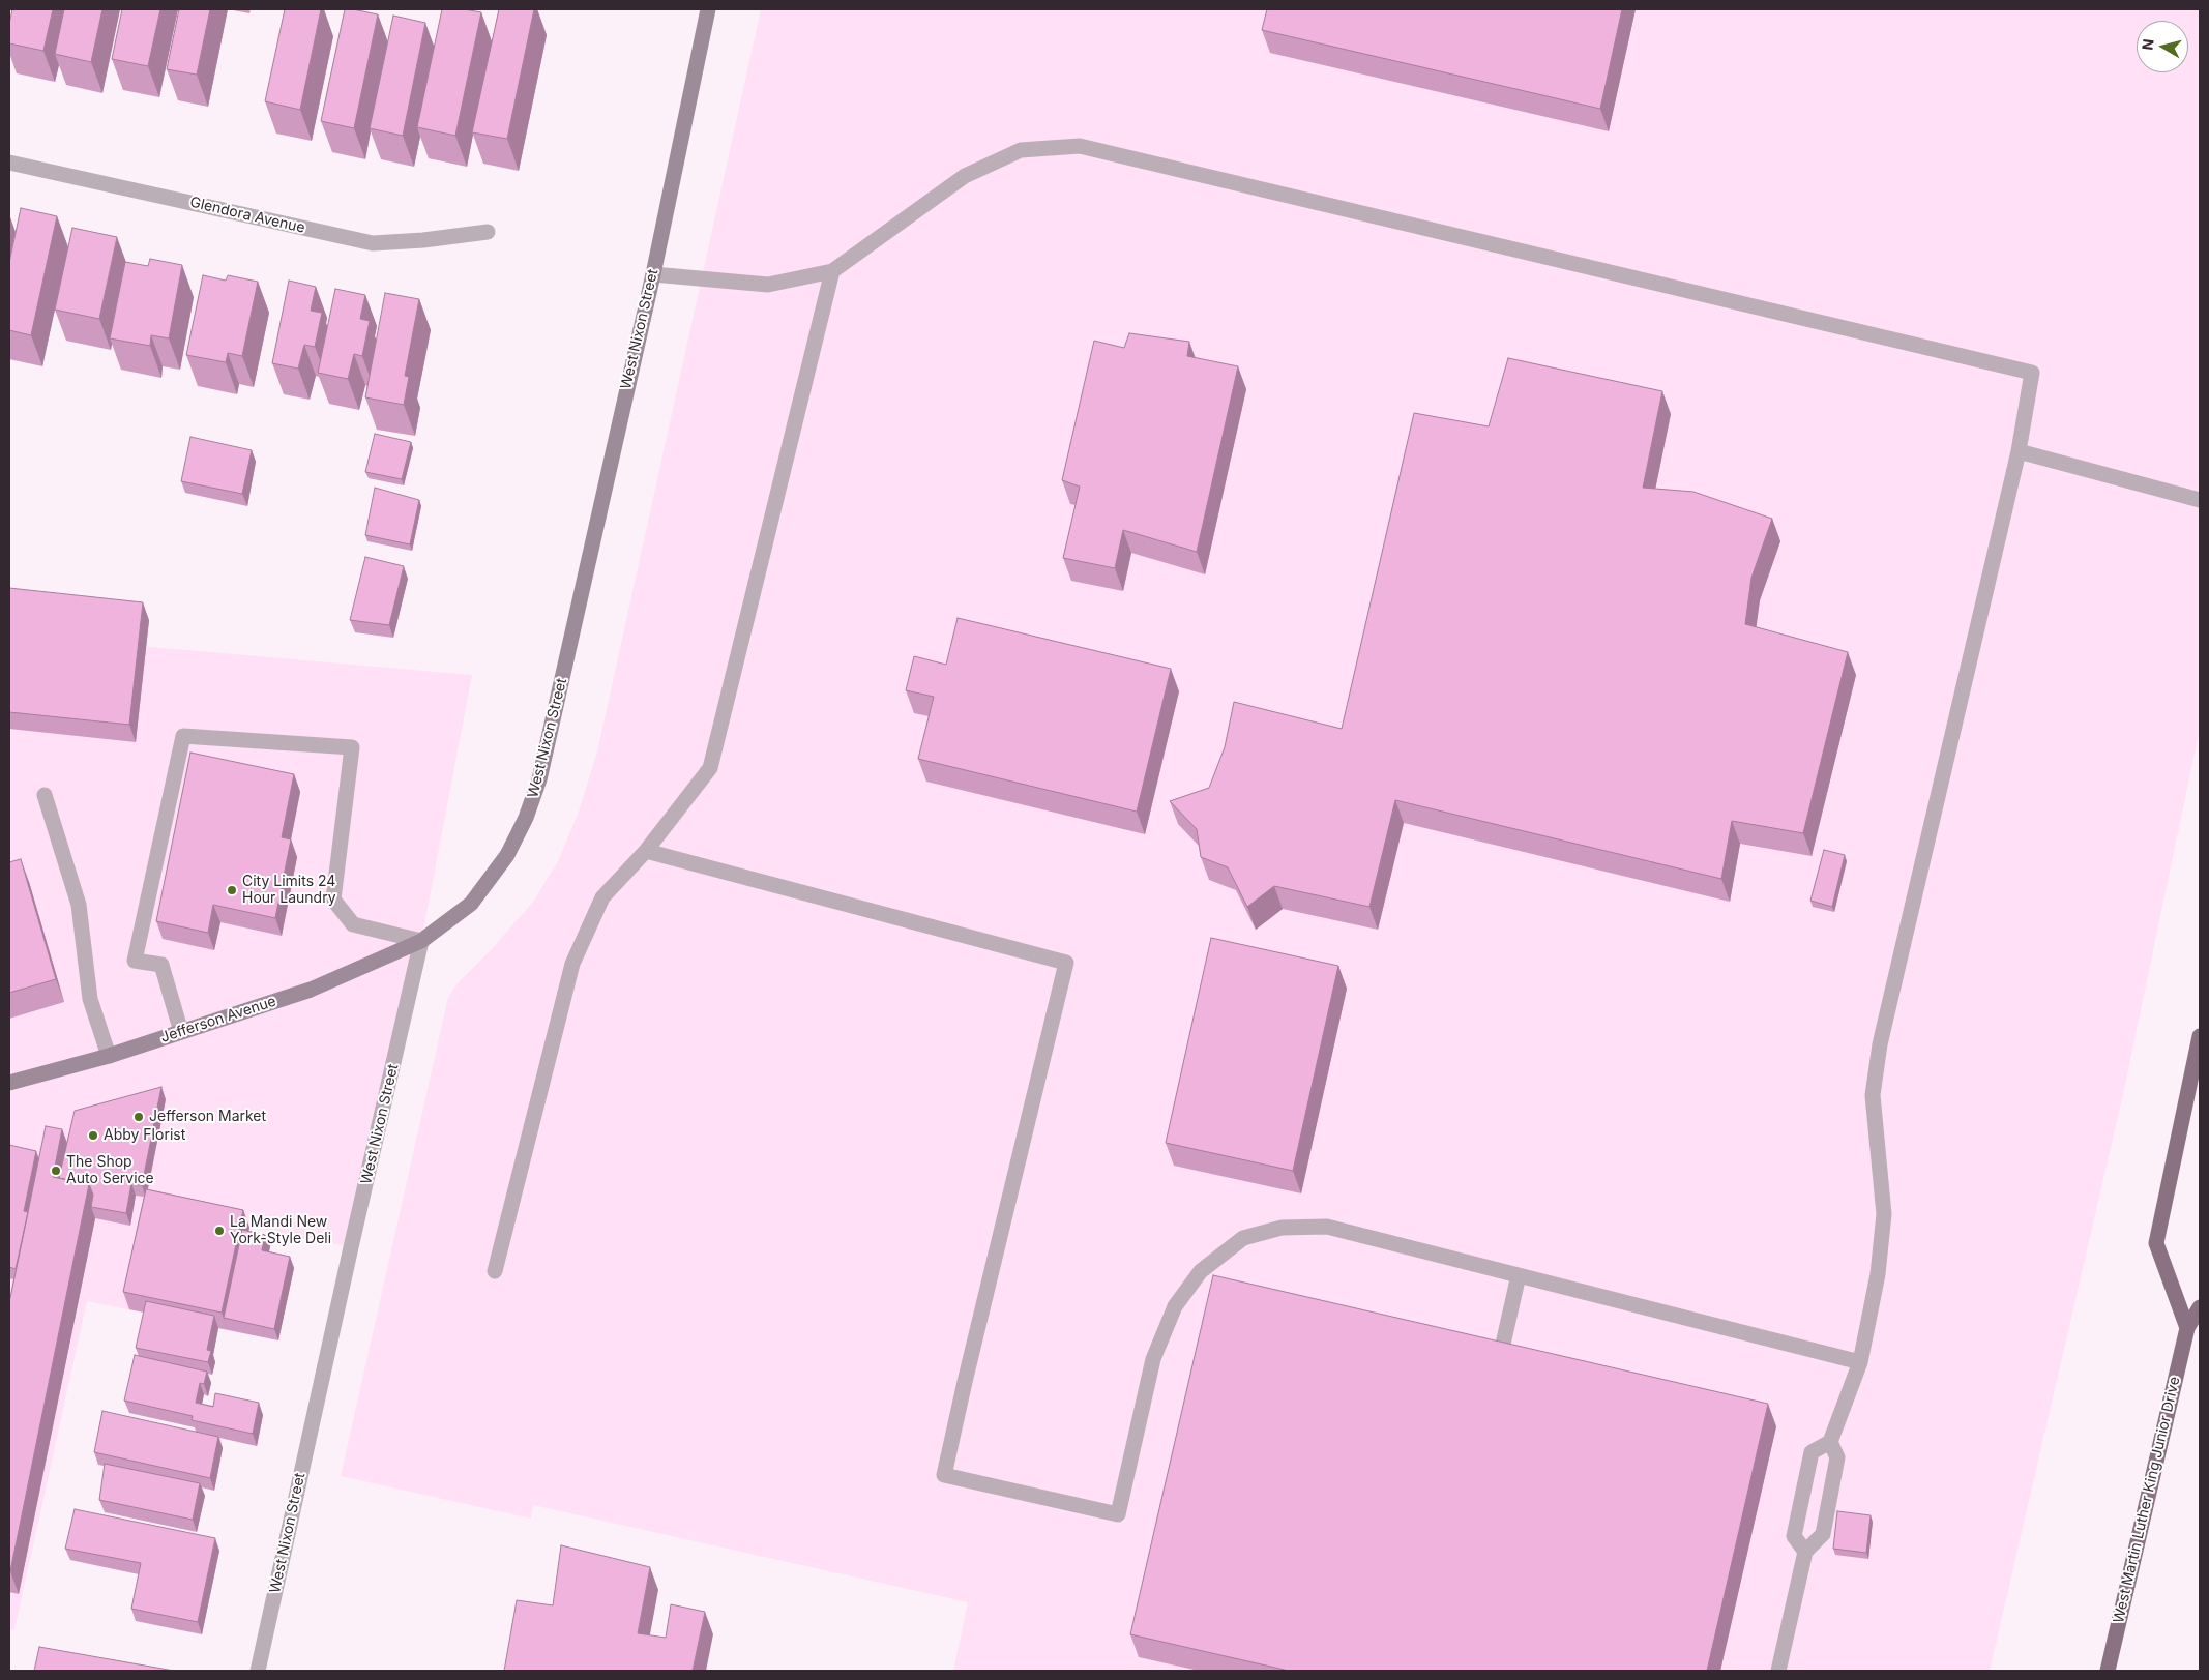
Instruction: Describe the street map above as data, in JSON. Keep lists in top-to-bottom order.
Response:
{
  "streets": {
    "main road": ["West Martin Luther King Junior Drive"],
    "street": ["Glendora Avenue", "West Nixon Street", "Jefferson Avenue"]
  },
  "crossings": [
    ["West Nixon Street", "Jefferson Avenue"]
  ],
  "places": [
    "City Limits 24 Hour Laundry",
    "Jefferson Market",
    "Abby Florist",
    "The Shop Auto Service",
    "La Mandi New York-Style Deli"
  ],
  "north": "left"
}
